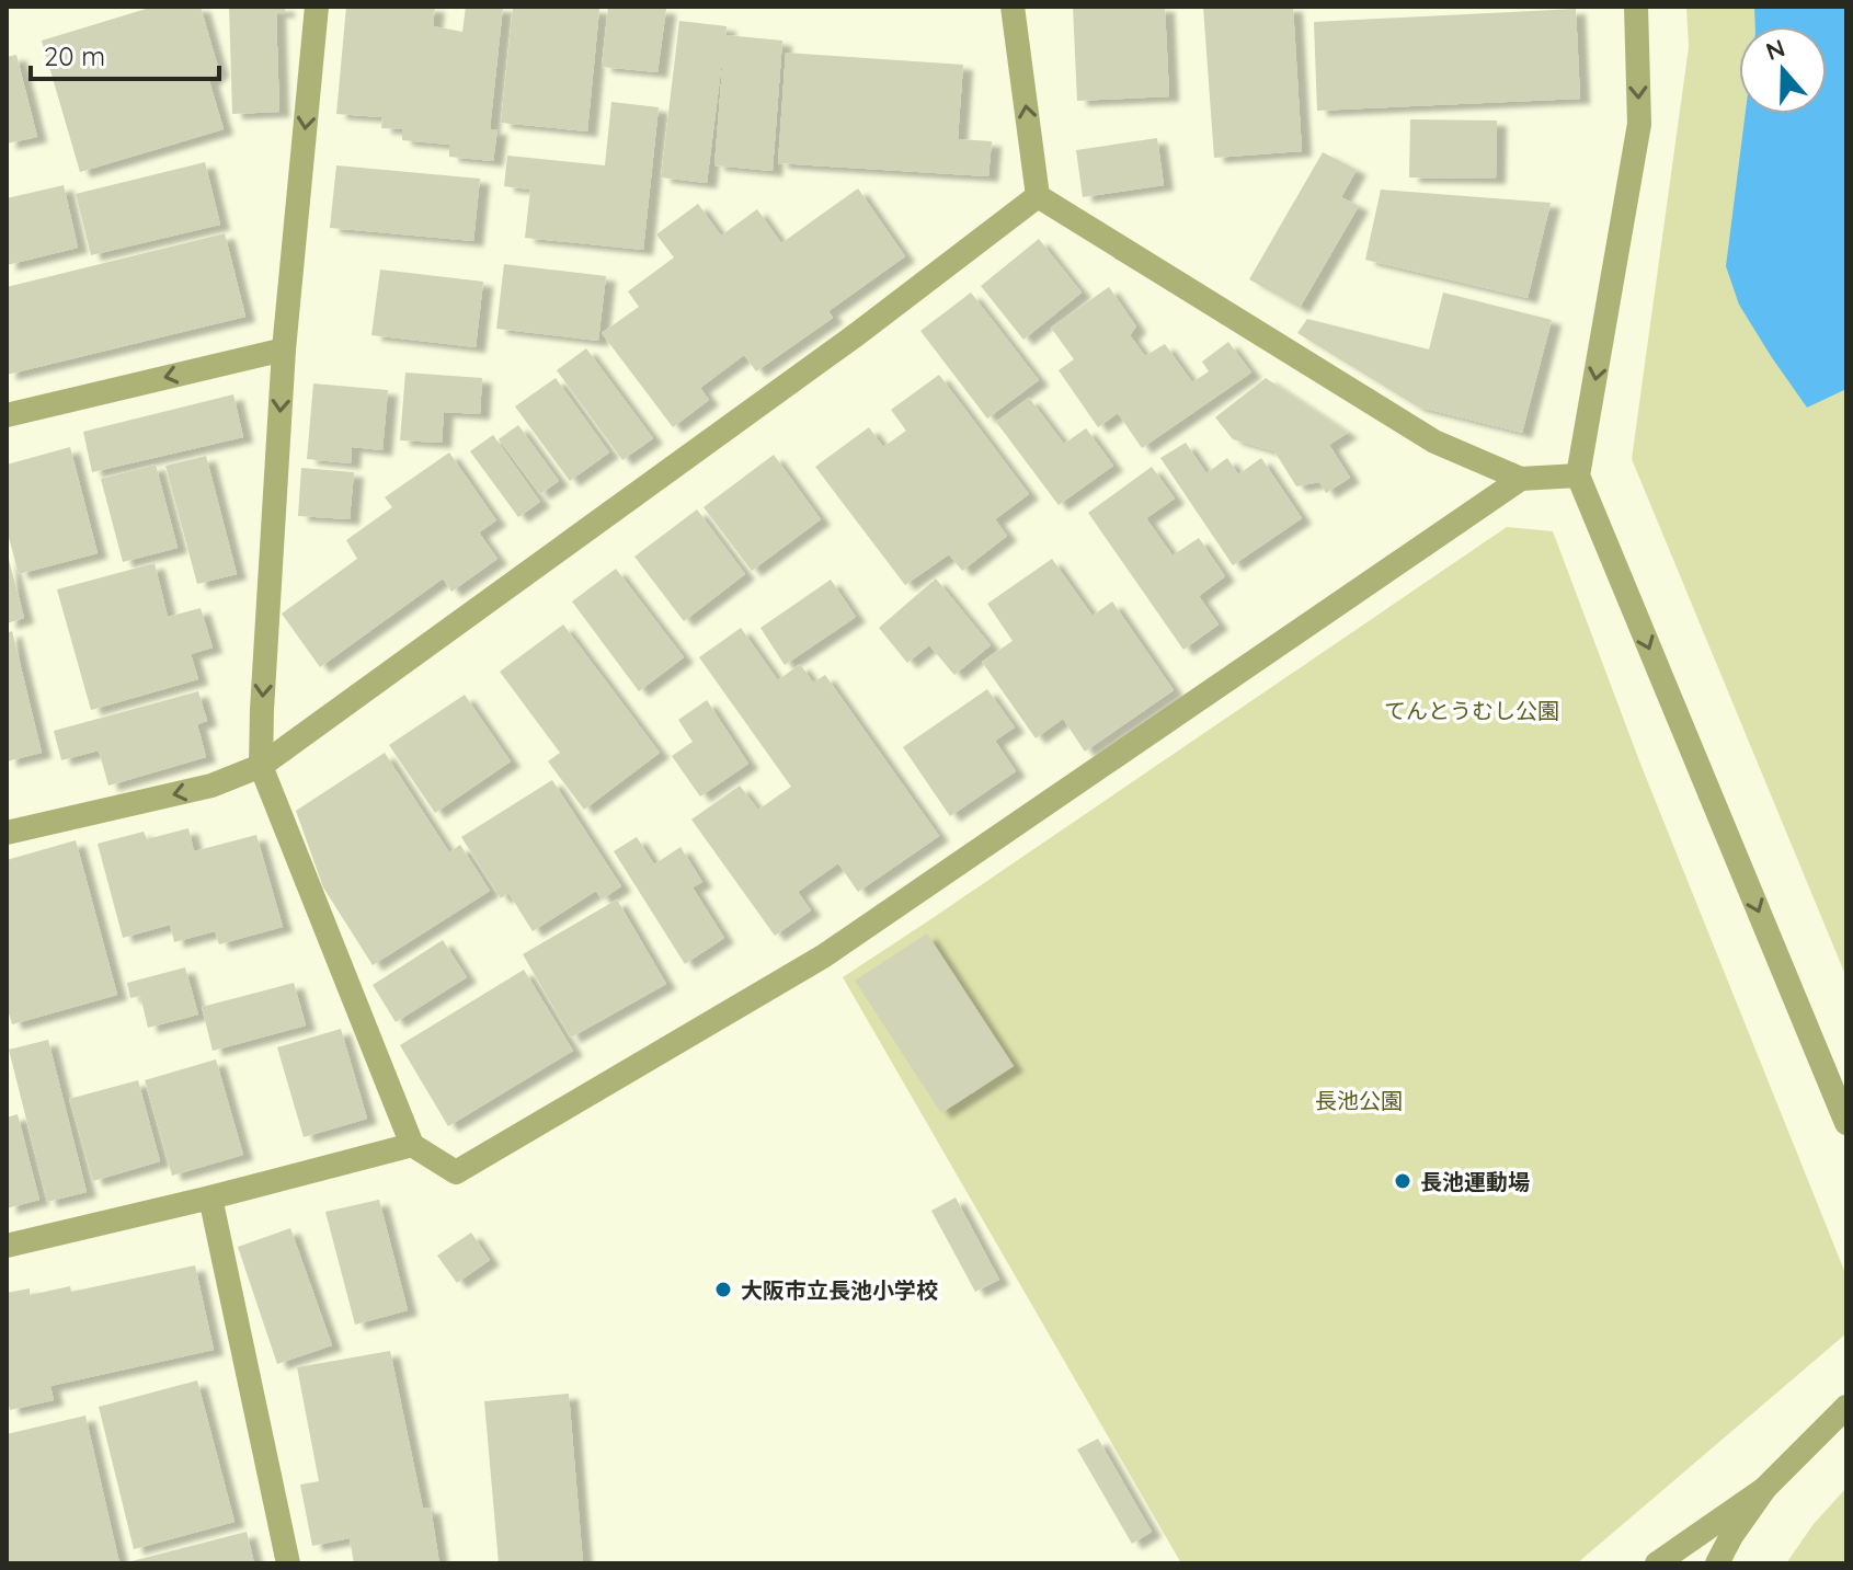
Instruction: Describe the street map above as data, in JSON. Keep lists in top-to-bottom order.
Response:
{
  "parks": ["てんとうむし公園", "長池公園"],
  "places": ["長池運動場", "大阪市立長池小学校"],
  "scale_bar": "20 m",
  "north": "top"
}
